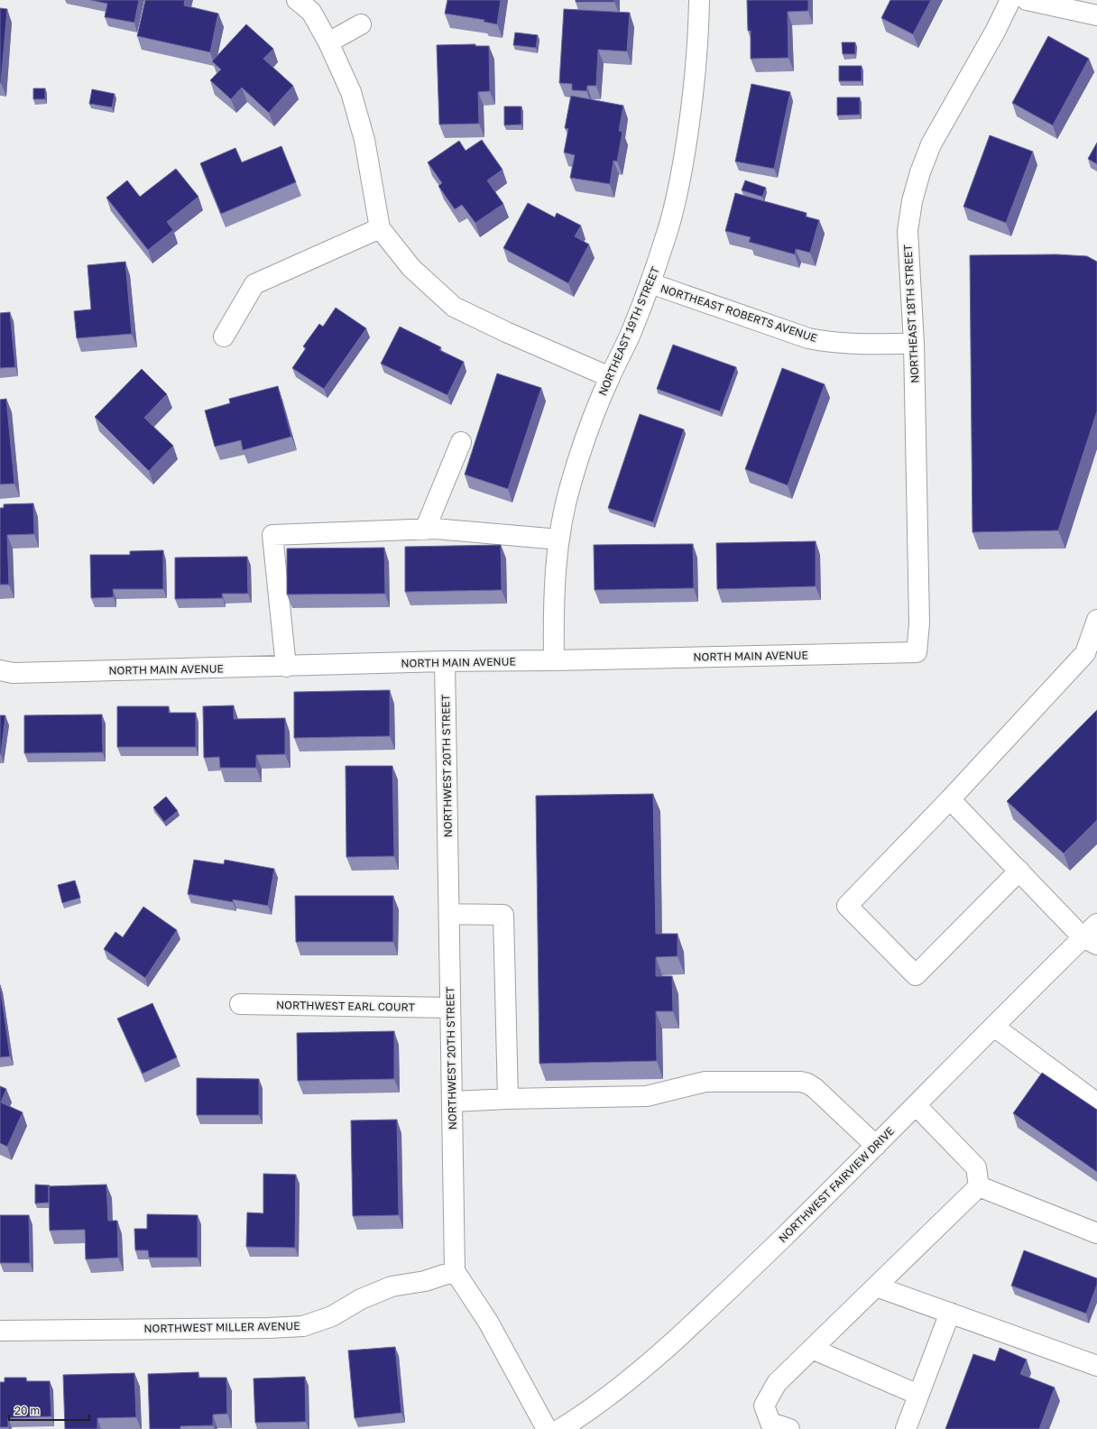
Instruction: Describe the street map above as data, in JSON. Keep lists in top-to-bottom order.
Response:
{
  "streets": {
    "street": [
      "NORTHEAST ROBERTS AVENUE",
      "NORTHEAST 18TH STREET",
      "NORTHEAST 19TH STREET",
      "NORTH MAIN AVENUE",
      "NORTHWEST 20TH STREET",
      "NORTHWEST EARL COURT",
      "NORTHWEST FAIRVIEW DRIVE",
      "NORTHWEST MILLER AVENUE"
    ]
  },
  "crossings": [
    ["NORTHEAST ROBERTS AVENUE", "NORTHEAST 18TH STREET"],
    ["NORTHEAST ROBERTS AVENUE", "NORTHEAST 19TH STREET"],
    ["NORTHEAST 18TH STREET", "NORTH MAIN AVENUE"],
    ["NORTHEAST 19TH STREET", "NORTH MAIN AVENUE"],
    ["NORTH MAIN AVENUE", "NORTHWEST 20TH STREET"],
    ["NORTHWEST 20TH STREET", "NORTHWEST EARL COURT"],
    ["NORTHWEST 20TH STREET", "NORTHWEST MILLER AVENUE"]
  ],
  "scale_bar": "20 m"
}
